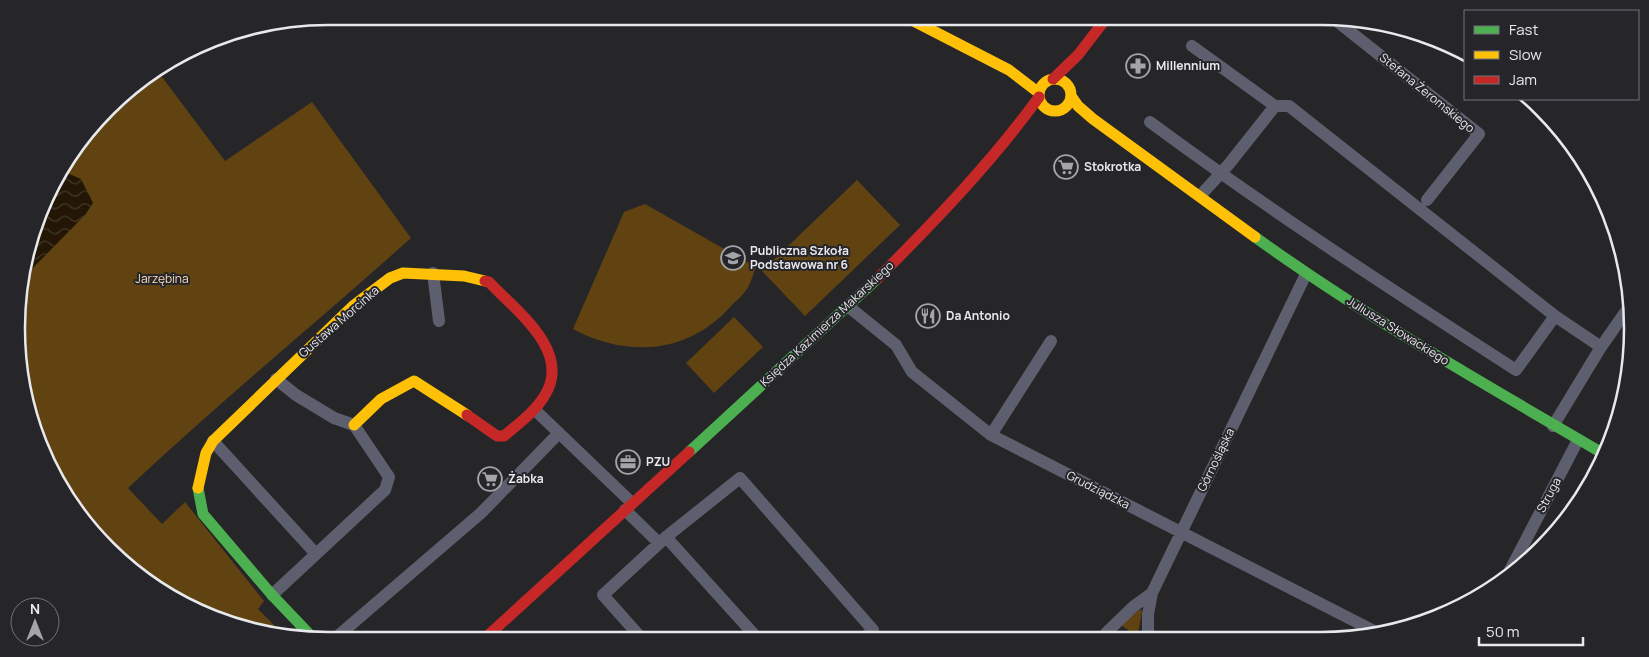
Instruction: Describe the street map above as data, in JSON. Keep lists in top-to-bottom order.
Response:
{
  "streets": {
    "street": [
      "Stefana Żeromskiego",
      "Gustawa Morcinka",
      "Księdza Kazimierza Makarskiego",
      "Juliusza Słowackiego",
      "Górnośląska",
      "Grudziądzka",
      "Struga"
    ]
  },
  "crossings": [
    ["Księdza Kazimierza Makarskiego", "Juliusza Słowackiego"],
    ["Księdza Kazimierza Makarskiego", "Grudziądzka"],
    ["Juliusza Słowackiego", "Górnośląska"],
    ["Juliusza Słowackiego", "Struga"],
    ["Górnośląska", "Grudziądzka"]
  ],
  "parks": ["Jarzębina"],
  "places": {
    "pharmacy": ["Millennium"],
    "supermarket": ["Stokrotka", "Żabka"],
    "school or university": ["Publiczna Szkoła Podstawowa nr 6"],
    "restaurant": ["Da Antonio"],
    "office": ["PZU"]
  },
  "legend": ["Fast", "Slow", "Jam"],
  "scale_bar": "50 m",
  "north": "top"
}
